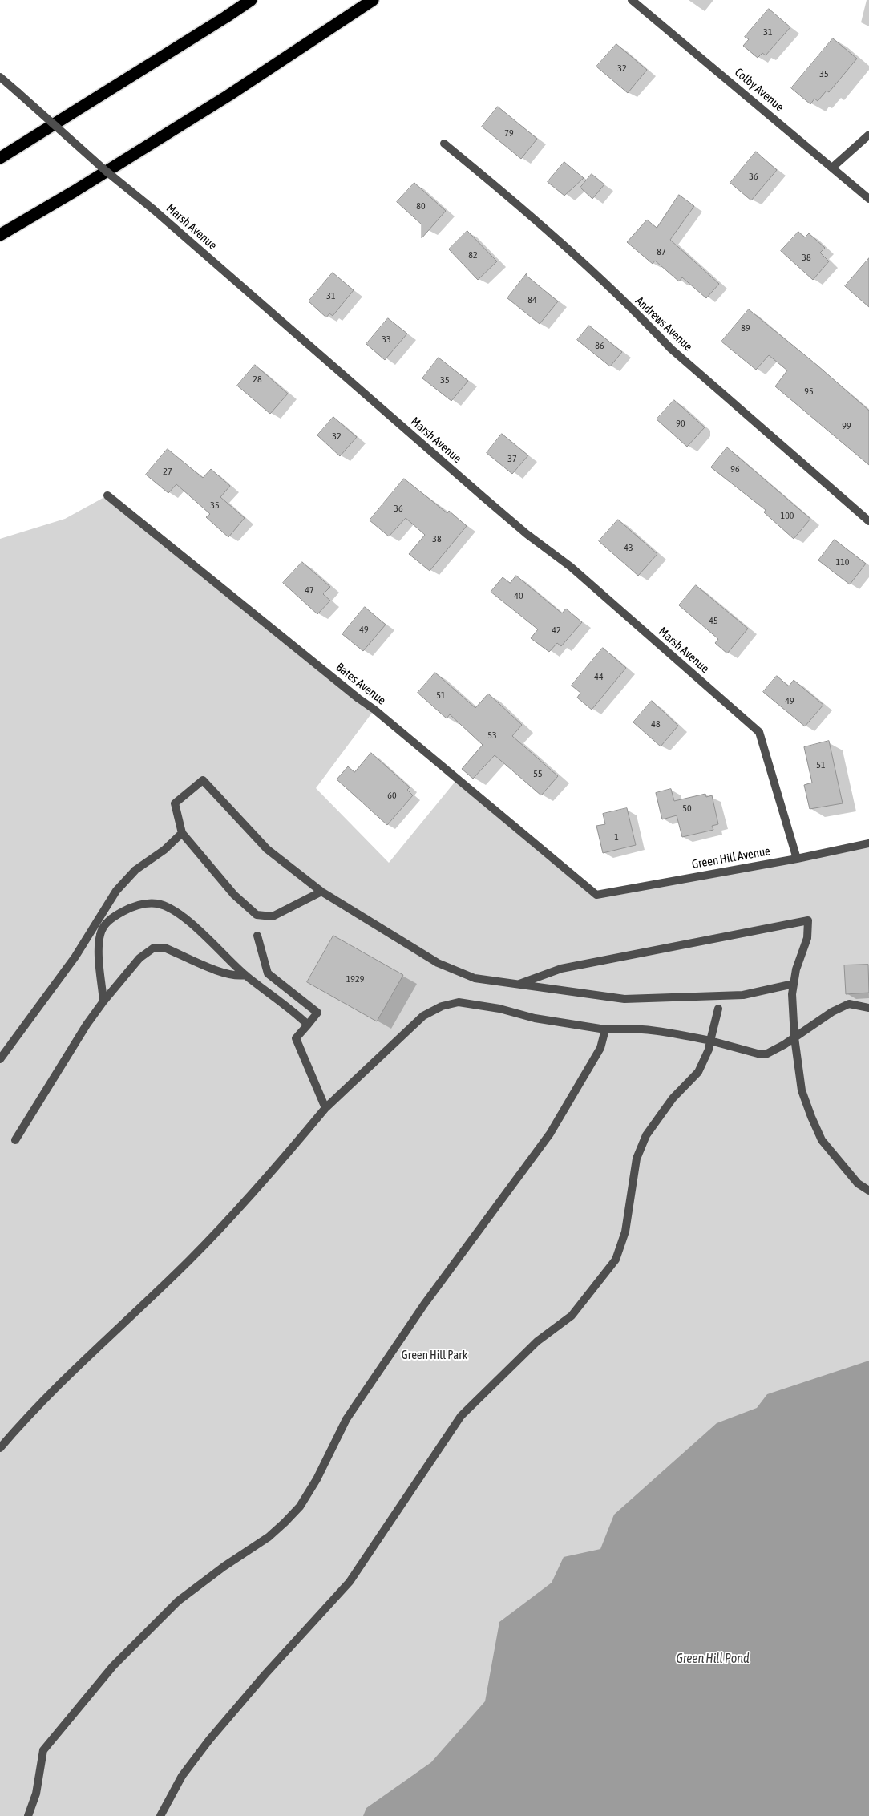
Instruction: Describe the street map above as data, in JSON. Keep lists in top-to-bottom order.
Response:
{
  "streets": {
    "street": [
      "Colby Avenue",
      "Marsh Avenue",
      "Andrews Avenue",
      "Bates Avenue",
      "Green Hill Avenue"
    ]
  },
  "crossings": [
    ["Marsh Avenue", "Green Hill Avenue"],
    ["Bates Avenue", "Green Hill Avenue"]
  ],
  "water": ["Green Hill Pond"],
  "parks": ["Green Hill Park"],
  "house_numbers": [
    "31",
    "32",
    "35",
    "79",
    "36",
    "80",
    "87",
    "82",
    "38",
    "31",
    "84",
    "89",
    "33",
    "86",
    "28",
    "35",
    "95",
    "90",
    "99",
    "32",
    "37",
    "96",
    "27",
    "35",
    "36",
    "100",
    "38",
    "43",
    "110",
    "47",
    "40",
    "45",
    "49",
    "42",
    "44",
    "51",
    "49",
    "48",
    "53",
    "51",
    "55",
    "60",
    "50",
    "1",
    "1929"
  ]
}
